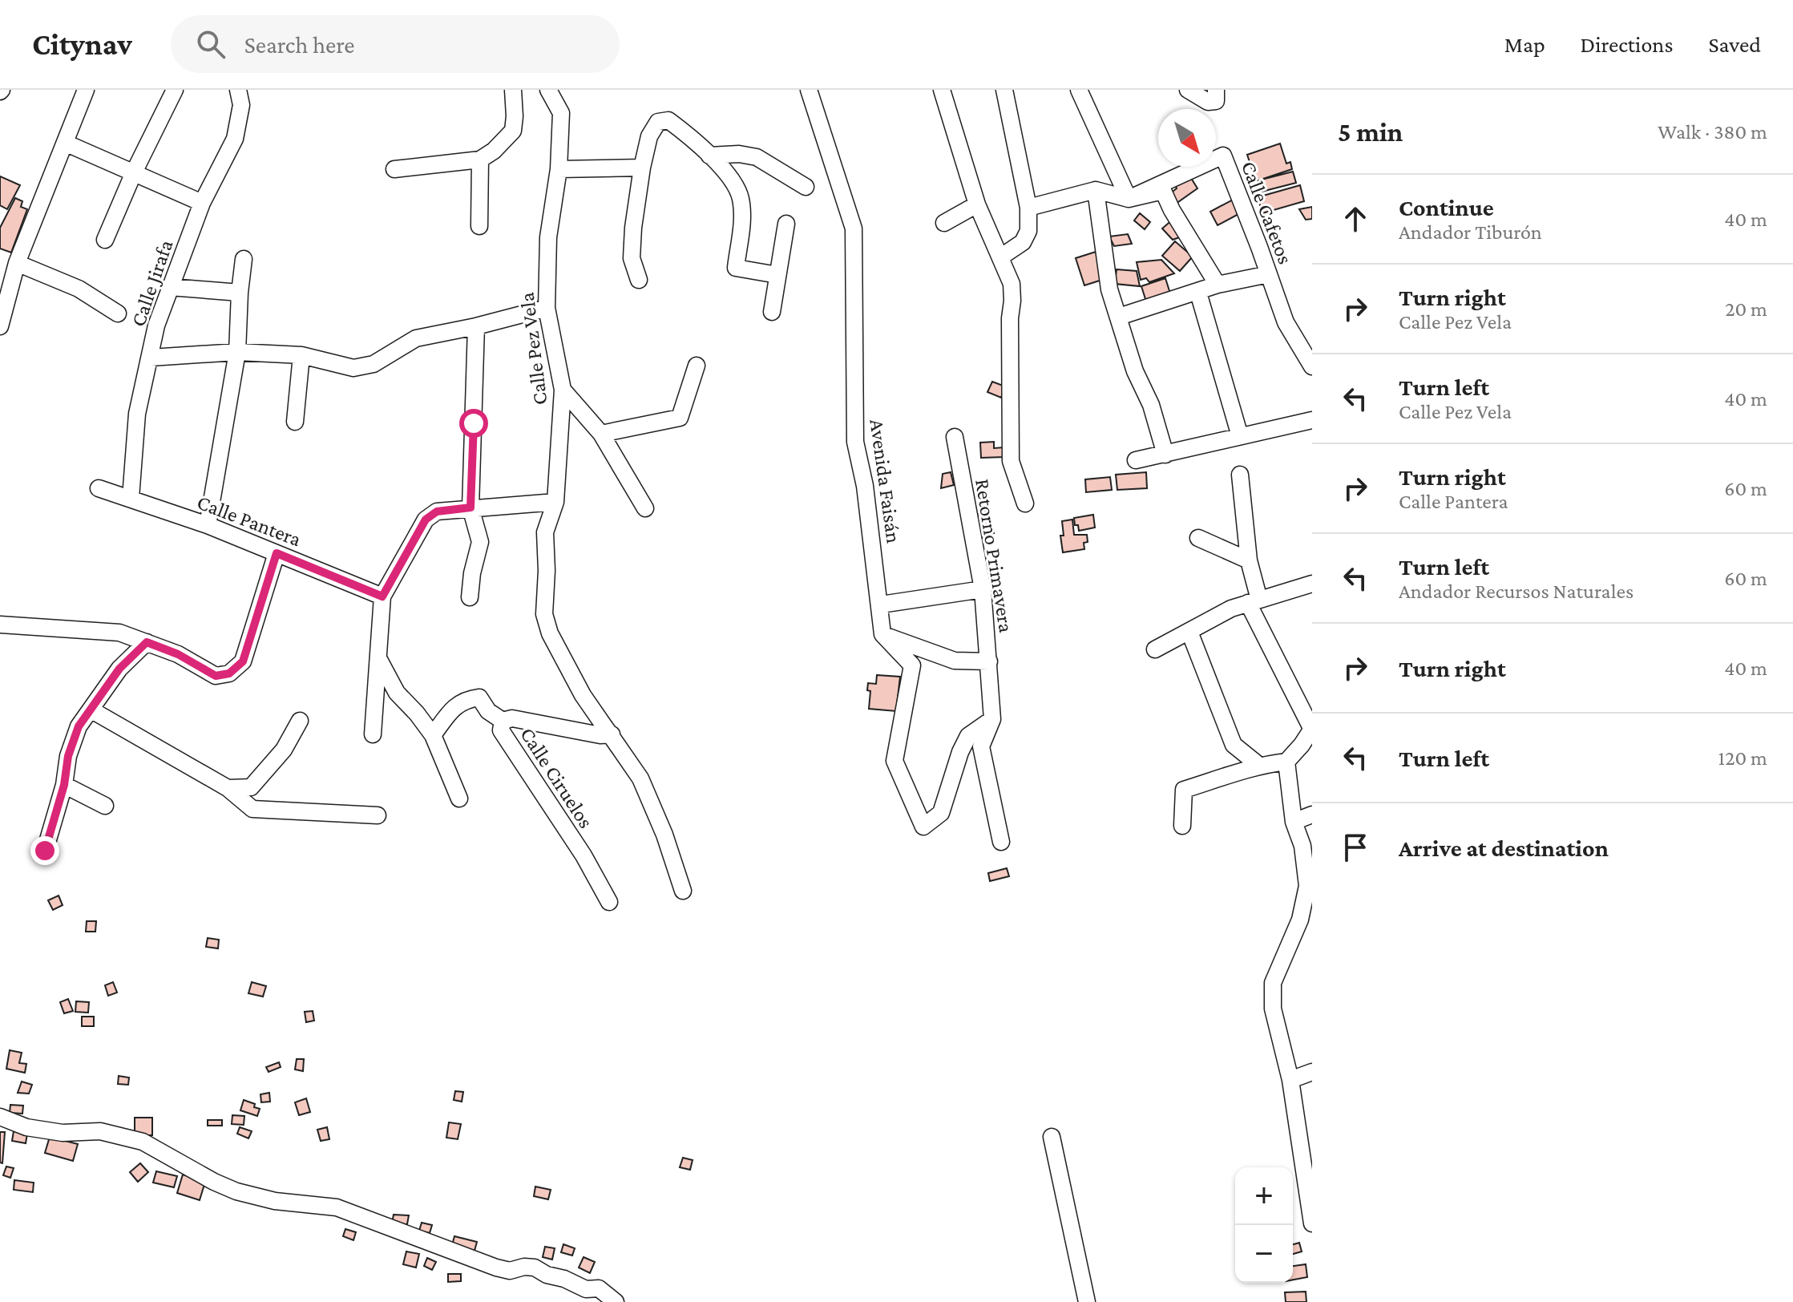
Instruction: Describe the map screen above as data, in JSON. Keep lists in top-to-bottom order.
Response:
{
  "streets": {
    "street": [
      "Calle Cafetos",
      "Calle Jirafa",
      "Calle Pez Vela",
      "Avenida Faisán",
      "Calle Pantera",
      "Retorno Primavera",
      "Calle Ciruelos"
    ]
  },
  "crossings": [
    ["Calle Jirafa", "Calle Pantera"]
  ],
  "north": "bottom right",
  "page": {
    "header": "Citynav",
    "search": "Search here",
    "nav": ["Map", "Directions", "Saved"],
    "heading": ["5 min", "Walk · 380 m"],
    "list": [
      ["Continue", "Andador Tiburón", "40 m"],
      ["Turn right", "Calle Pez Vela", "20 m"],
      ["Turn left", "Calle Pez Vela", "40 m"],
      ["Turn right", "Calle Pantera", "60 m"],
      ["Turn left", "Andador Recursos Naturales", "60 m"],
      ["Turn right", "40 m"],
      ["Turn left", "120 m"],
      "Arrive at destination"
    ],
    "map_buttons": ["+", "−"]
  }
}
